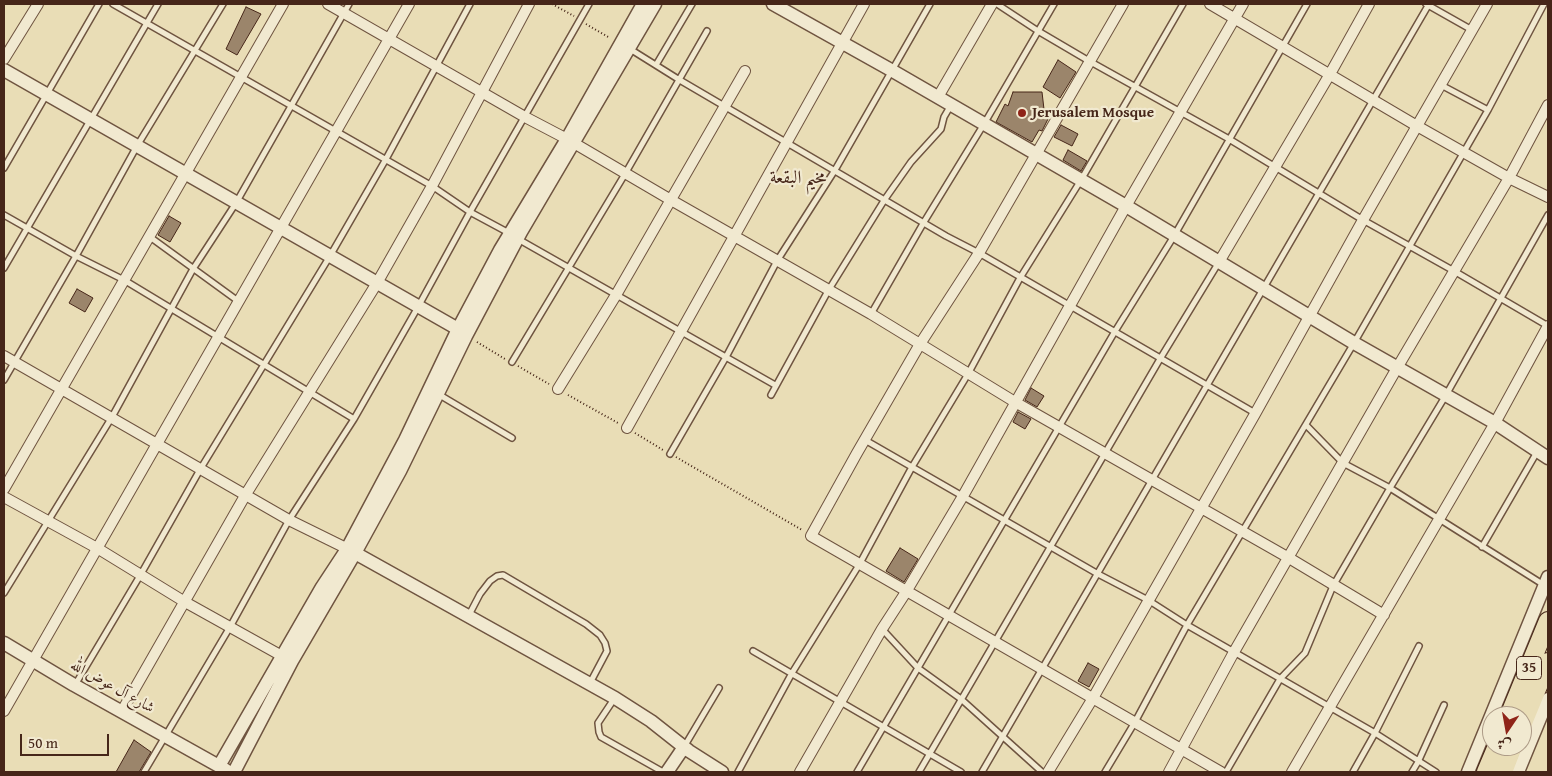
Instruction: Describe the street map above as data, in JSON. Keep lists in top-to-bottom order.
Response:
{
  "streets": {
    "highway": ["35"],
    "street": ["شارع آل عوض الله"]
  },
  "districts": ["مخيم البقعة"],
  "places": ["Jerusalem Mosque"],
  "scale_bar": "50 m",
  "north": "bottom"
}
